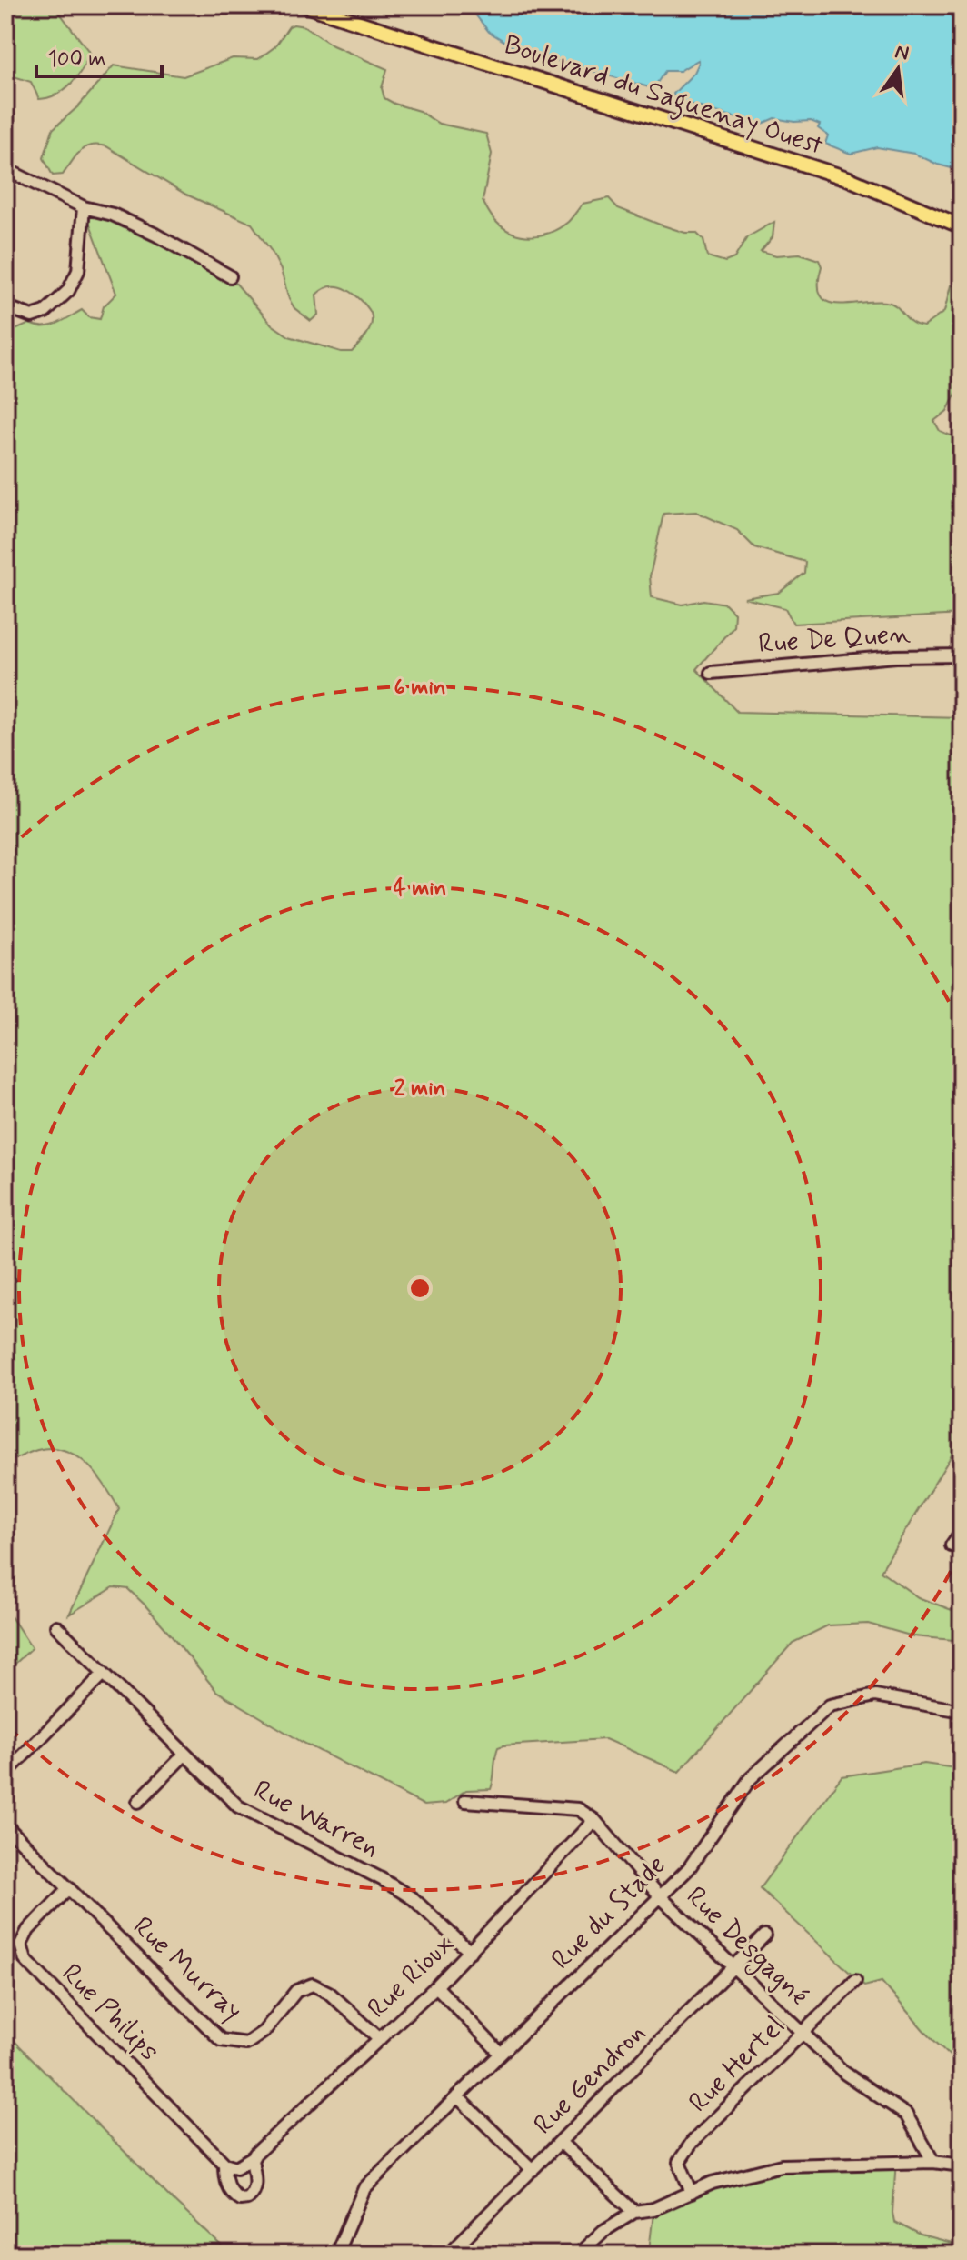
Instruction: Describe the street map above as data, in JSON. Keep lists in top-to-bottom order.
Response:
{
  "streets": {
    "main road": ["Boulevard du Saguenay Ouest"],
    "street": [
      "Rue De Quen",
      "Rue Warren",
      "Rue du Stade",
      "Rue Desgagné",
      "Rue Murray",
      "Rue Rioux",
      "Rue Philips",
      "Rue Hertel",
      "Rue Gendron"
    ]
  },
  "crossings": [
    ["Rue Warren", "Rue Rioux"],
    ["Rue du Stade", "Rue Desgagné"],
    ["Rue Desgagné", "Rue Rioux"],
    ["Rue Desgagné", "Rue Hertel"],
    ["Rue Desgagné", "Rue Gendron"],
    ["Rue Murray", "Rue Rioux"],
    ["Rue Murray", "Rue Philips"]
  ],
  "scale_bar": "100 m",
  "north": "top",
  "rings": ["6 min", "4 min", "2 min"]
}
